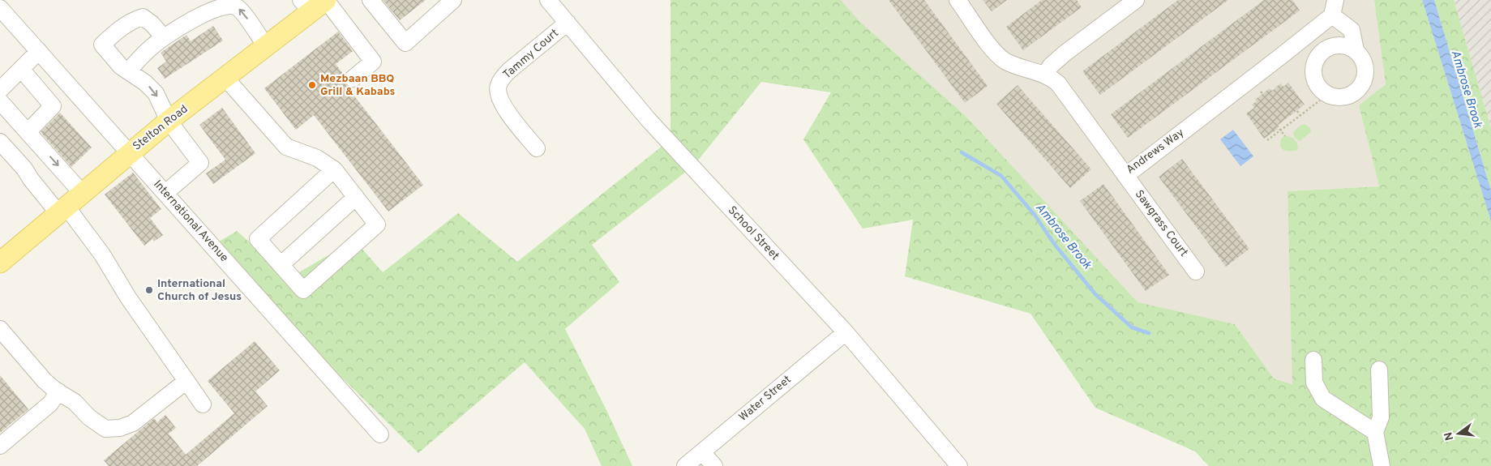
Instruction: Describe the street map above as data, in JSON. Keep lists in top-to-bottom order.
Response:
{
  "streets": {
    "main road": ["Stelton Road"],
    "street": [
      "Tammy Court",
      "Andrews Way",
      "International Avenue",
      "Sawgrass Court",
      "School Street",
      "Water Street"
    ]
  },
  "crossings": [
    ["Tammy Court", "School Street"],
    ["Stelton Road", "International Avenue"],
    ["Andrews Way", "Sawgrass Court"],
    ["School Street", "Water Street"]
  ],
  "water": ["Ambrose Brook"],
  "places": ["Mezbaan BBQ Grill & Kababs", "International Church of Jesus"],
  "north": "left"
}
